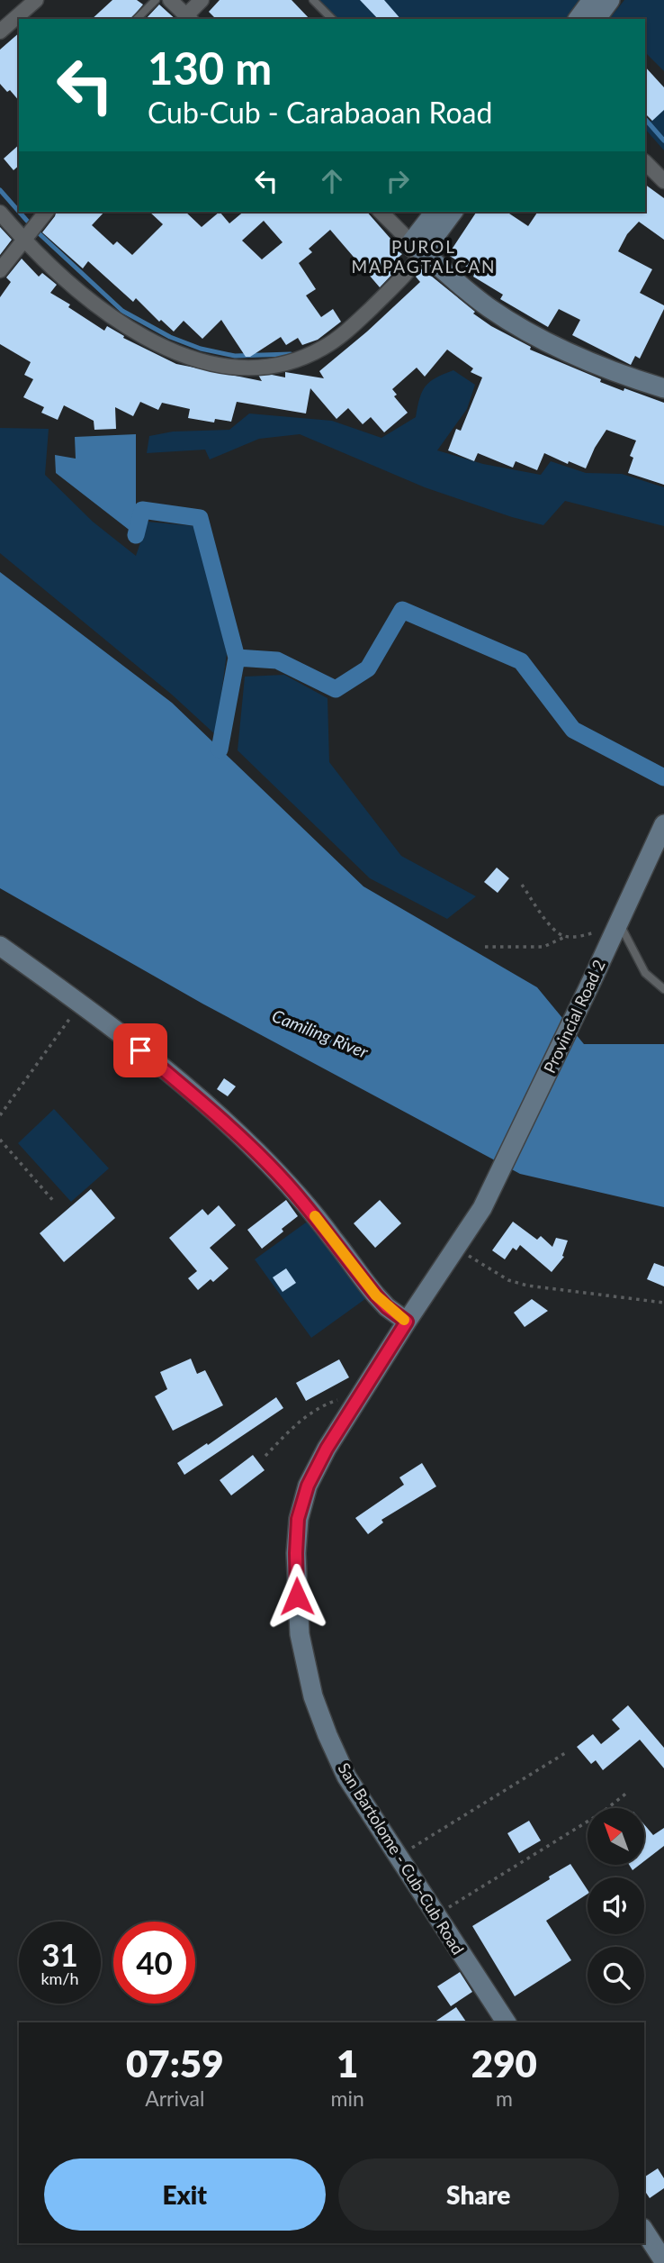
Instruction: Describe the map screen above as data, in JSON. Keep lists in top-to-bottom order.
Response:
{
  "streets": {
    "street": ["Provincial Road 2", "San Bartolome - Cub-Cub Road"]
  },
  "crossings": [
    ["Provincial Road 2", "San Bartolome - Cub-Cub Road"]
  ],
  "districts": ["PUROL MAPAGTALCAN"],
  "water": ["Camiling River"],
  "north": "top left",
  "page": {
    "turn": ["130 m", "Cub-Cub - Carabaoan Road"],
    "speed": "31 km/h",
    "limit": "40",
    "eta": [
      "07:59",
      "Arrival",
      "1",
      "min",
      "290",
      "m"
    ],
    "buttons": ["Exit", "Share"]
  }
}
